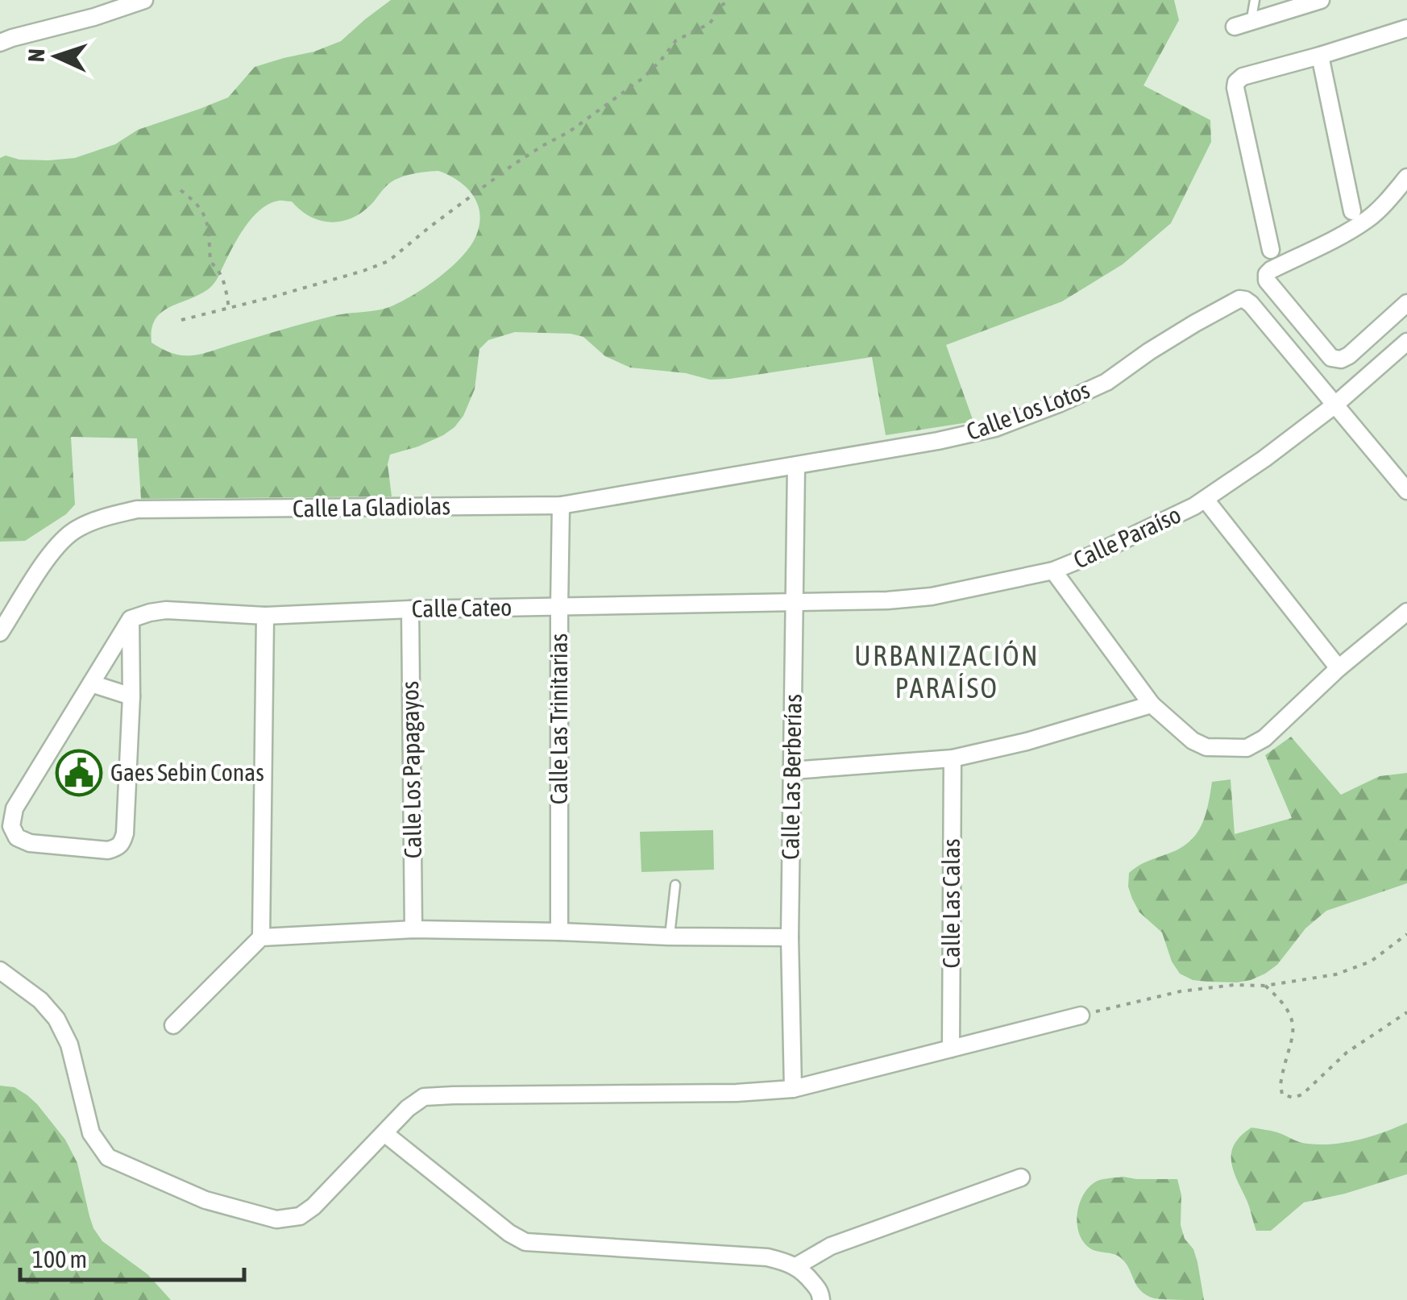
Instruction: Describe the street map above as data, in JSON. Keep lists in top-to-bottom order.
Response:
{
  "streets": {
    "street": [
      "Calle Los Lotos",
      "Calle La Gladiolas",
      "Calle Paraíso",
      "Calle Cateo",
      "Calle Las Trinitarias",
      "Calle Los Papagayos",
      "Calle Las Berberías",
      "Calle Las Calas"
    ]
  },
  "crossings": [
    ["Calle Los Lotos", "Calle La Gladiolas"],
    ["Calle Los Lotos", "Calle Paraíso"],
    ["Calle Los Lotos", "Calle Las Berberías"],
    ["Calle La Gladiolas", "Calle Las Trinitarias"],
    ["Calle La Gladiolas", "Calle Las Berberías"],
    ["Calle Paraíso", "Calle Cateo"],
    ["Calle Paraíso", "Calle Las Berberías"],
    ["Calle Cateo", "Calle Las Trinitarias"],
    ["Calle Cateo", "Calle Los Papagayos"],
    ["Calle Cateo", "Calle Las Berberías"]
  ],
  "districts": ["URBANIZACIÓN PARAÍSO"],
  "places": {
    "public building": ["Gaes Sebin Conas"]
  },
  "scale_bar": "100 m",
  "north": "left"
}
